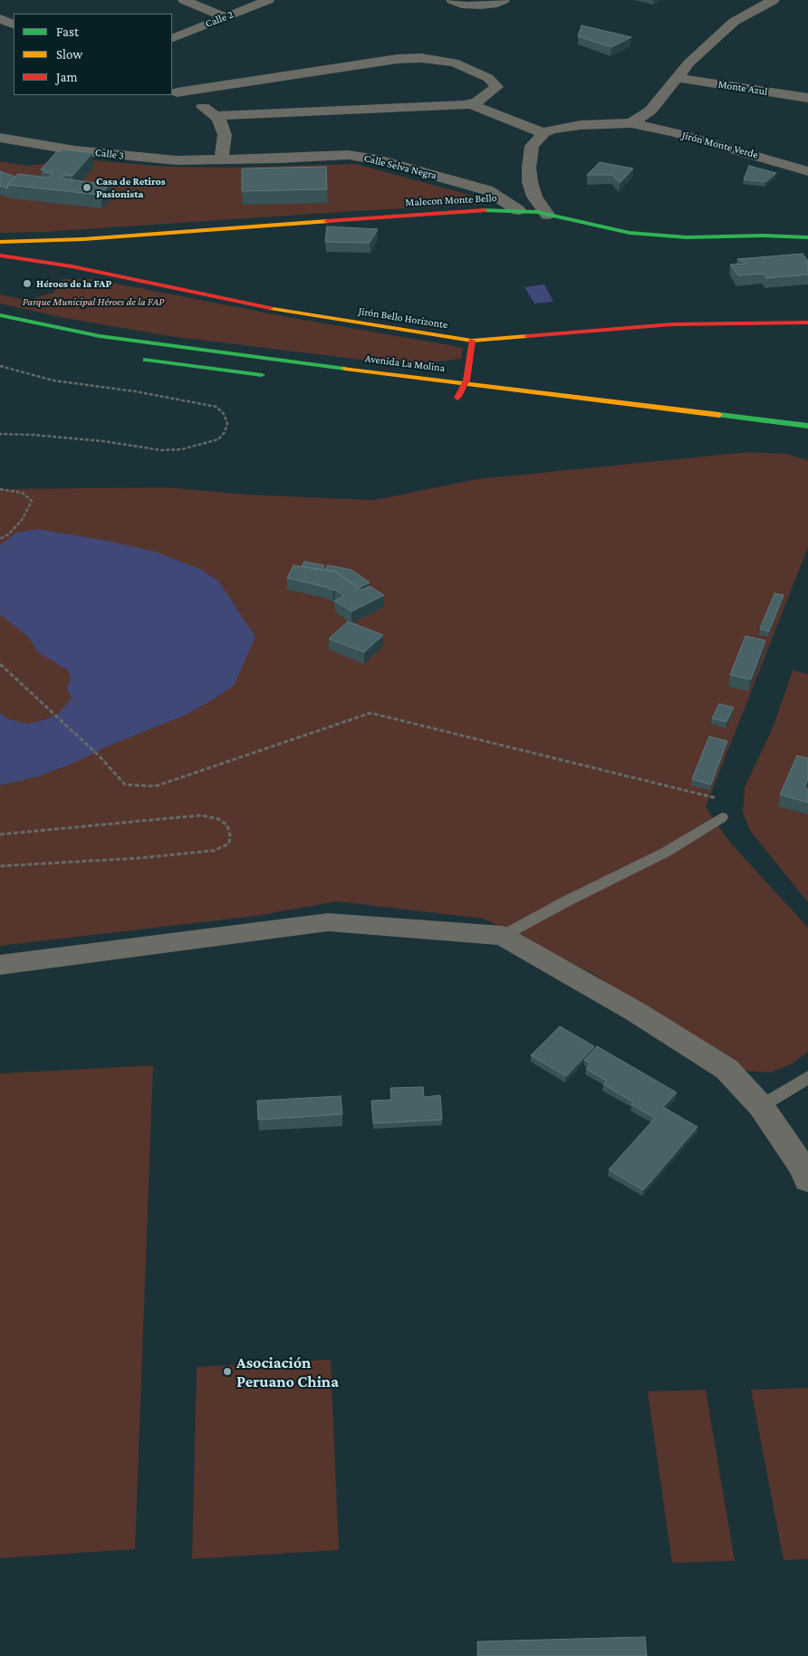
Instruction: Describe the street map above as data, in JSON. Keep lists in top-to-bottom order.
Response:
{
  "streets": {
    "street": [
      "Calle 2",
      "Monte Azul",
      "Jirón Monte Verde",
      "Calle 3",
      "Calle Selva Negra",
      "Malecon Monte Bello",
      "Jirón Bello Horizonte",
      "Avenida La Molina"
    ]
  },
  "crossings": [
    ["Calle 3", "Calle Selva Negra"],
    ["Calle Selva Negra", "Malecon Monte Bello"],
    ["Malecon Monte Bello", "Jirón Bello Horizonte"]
  ],
  "parks": ["Parque Municipal Héroes de la FAP"],
  "places": ["Casa de Retiros Pasionista", "Héroes de la FAP", "Asociación Peruano China"],
  "legend": ["Fast", "Slow", "Jam"]
}
